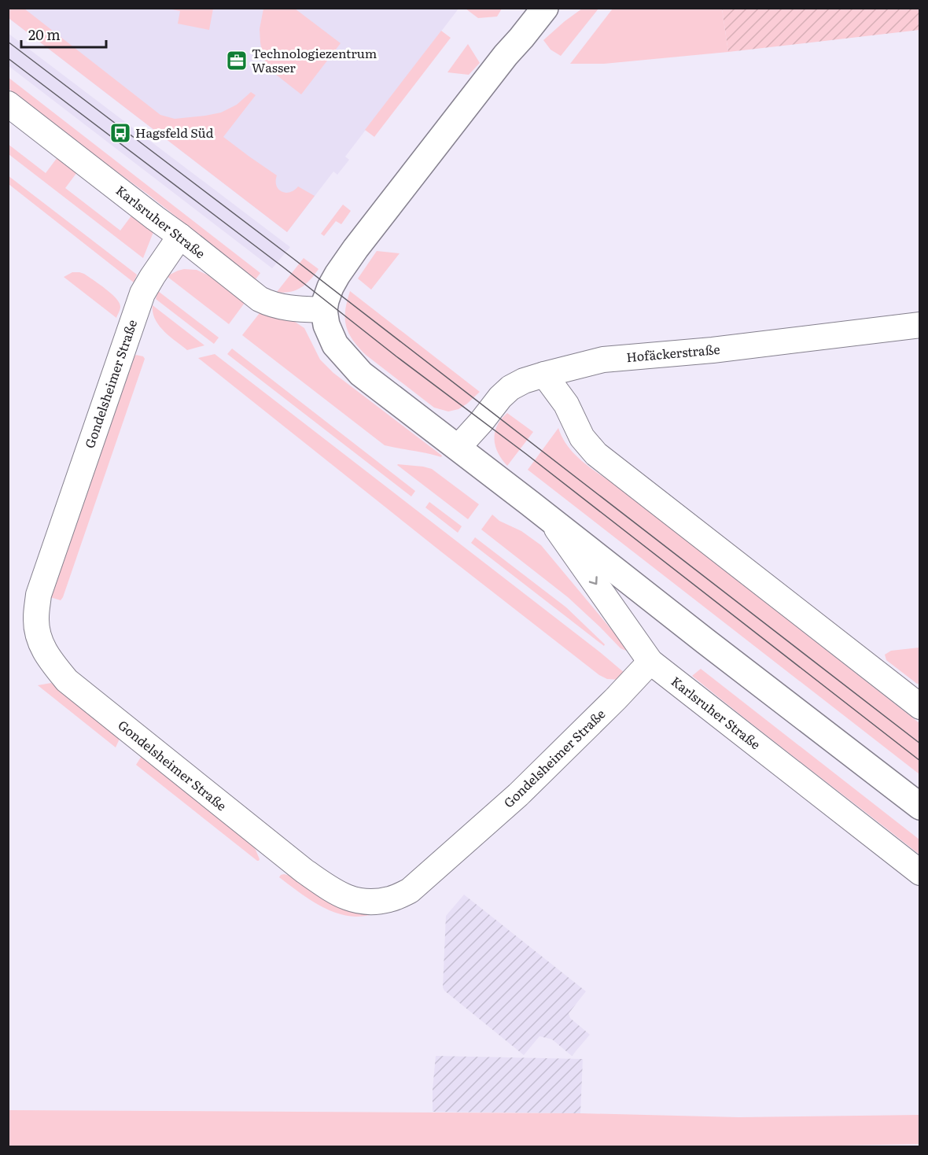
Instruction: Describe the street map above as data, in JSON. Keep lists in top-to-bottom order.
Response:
{
  "streets": {
    "street": ["Karlsruher Straße", "Hofäckerstraße", "Gondelsheimer Straße"]
  },
  "crossings": [
    ["Karlsruher Straße", "Hofäckerstraße"],
    ["Karlsruher Straße", "Gondelsheimer Straße"]
  ],
  "places": {
    "office": ["Technologiezentrum Wasser"],
    "bus stop": ["Hagsfeld Süd"]
  },
  "scale_bar": "20 m"
}
